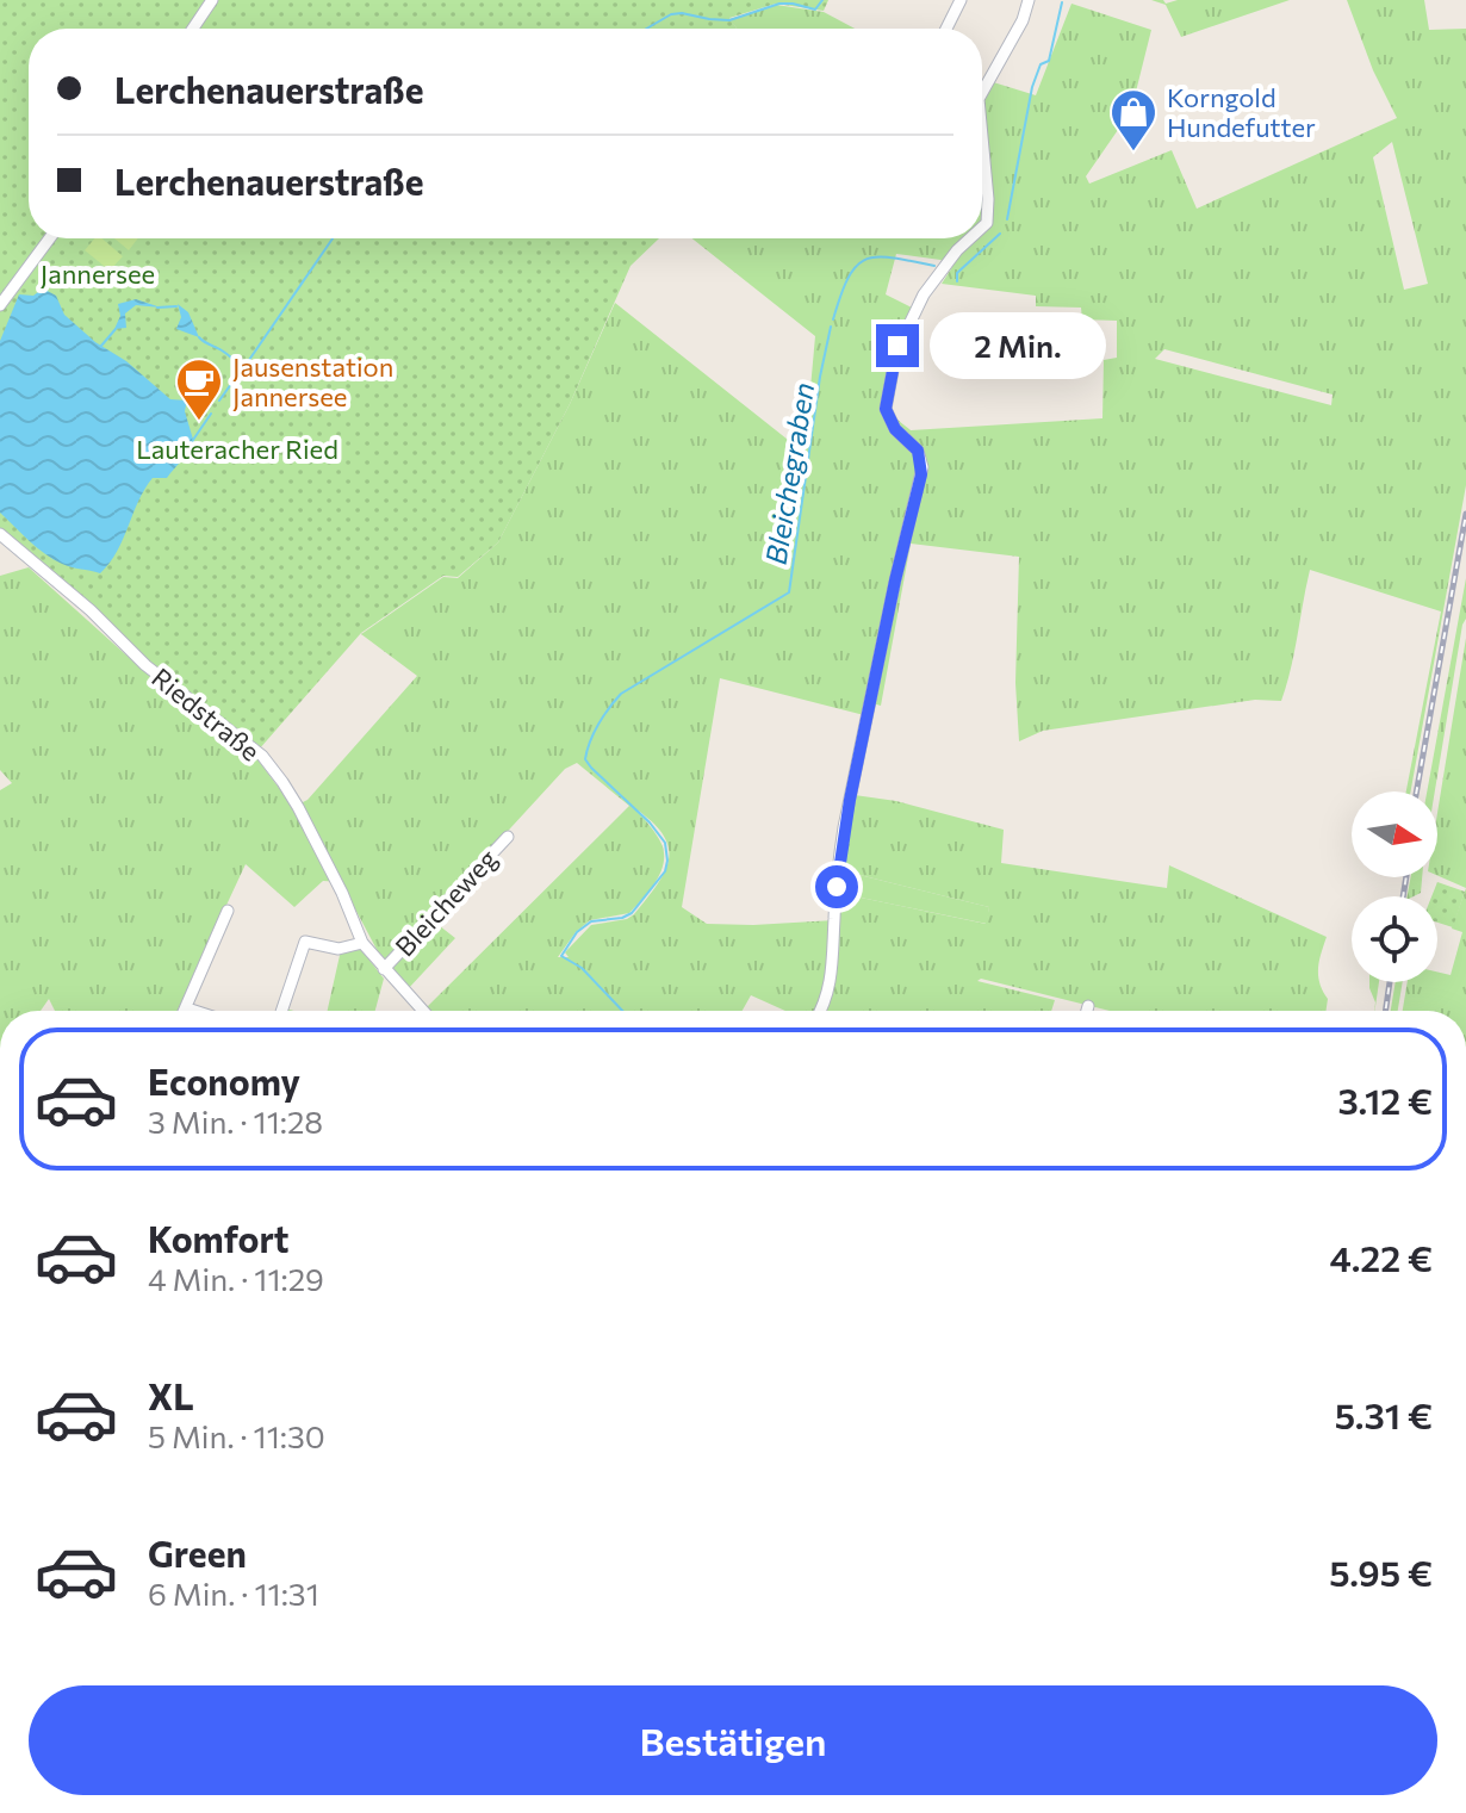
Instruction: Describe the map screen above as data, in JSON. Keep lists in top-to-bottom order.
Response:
{
  "streets": {
    "street": ["Riedstraße", "Bleicheweg"]
  },
  "crossings": [
    ["Riedstraße", "Bleicheweg"]
  ],
  "water": ["Bleichegraben"],
  "parks": ["Jannersee", "Lauteracher Ried"],
  "places": {
    "shop": ["Korngold Hundefutter"],
    "cafe": ["Jausenstation Jannersee"]
  },
  "north": "right",
  "page": {
    "banner": ["Lerchenauerstraße", "Lerchenauerstraße"],
    "bubble": "2 Min.",
    "list": [
      {
        "name": "Economy",
        "note": "3 Min. · 11:28",
        "value": "3.12 €"
      },
      {
        "name": "Komfort",
        "note": "4 Min. · 11:29",
        "value": "4.22 €"
      },
      {
        "name": "XL",
        "note": "5 Min. · 11:30",
        "value": "5.31 €"
      },
      {
        "name": "Green",
        "note": "6 Min. · 11:31",
        "value": "5.95 €"
      }
    ],
    "buttons": "Bestätigen"
  }
}
